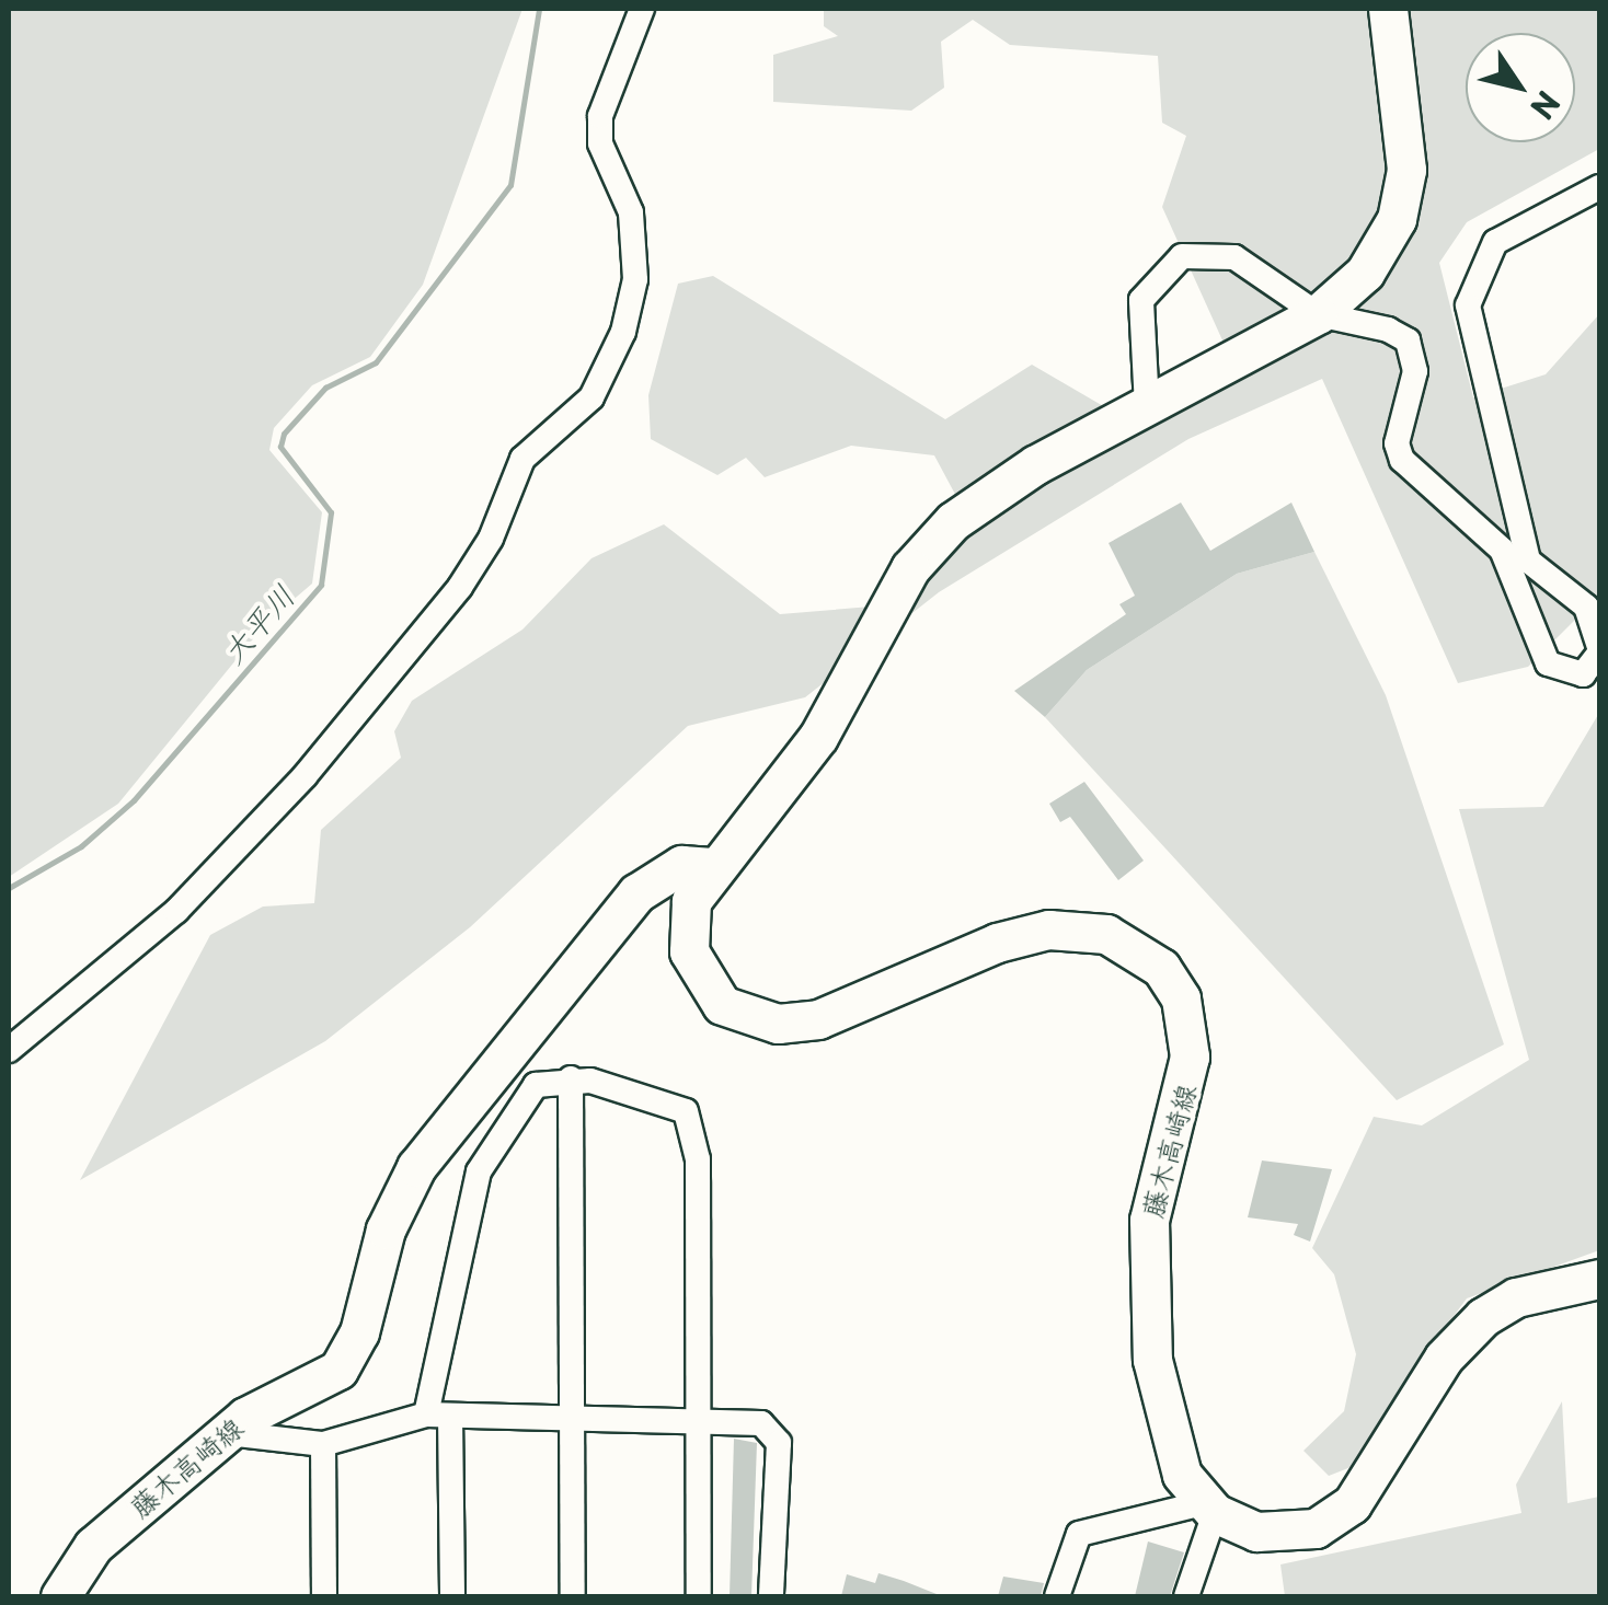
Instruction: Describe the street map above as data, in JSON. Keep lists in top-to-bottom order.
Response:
{
  "streets": {
    "main road": ["藤木高崎線"]
  },
  "water": ["大平川"],
  "north": "bottom right"
}
